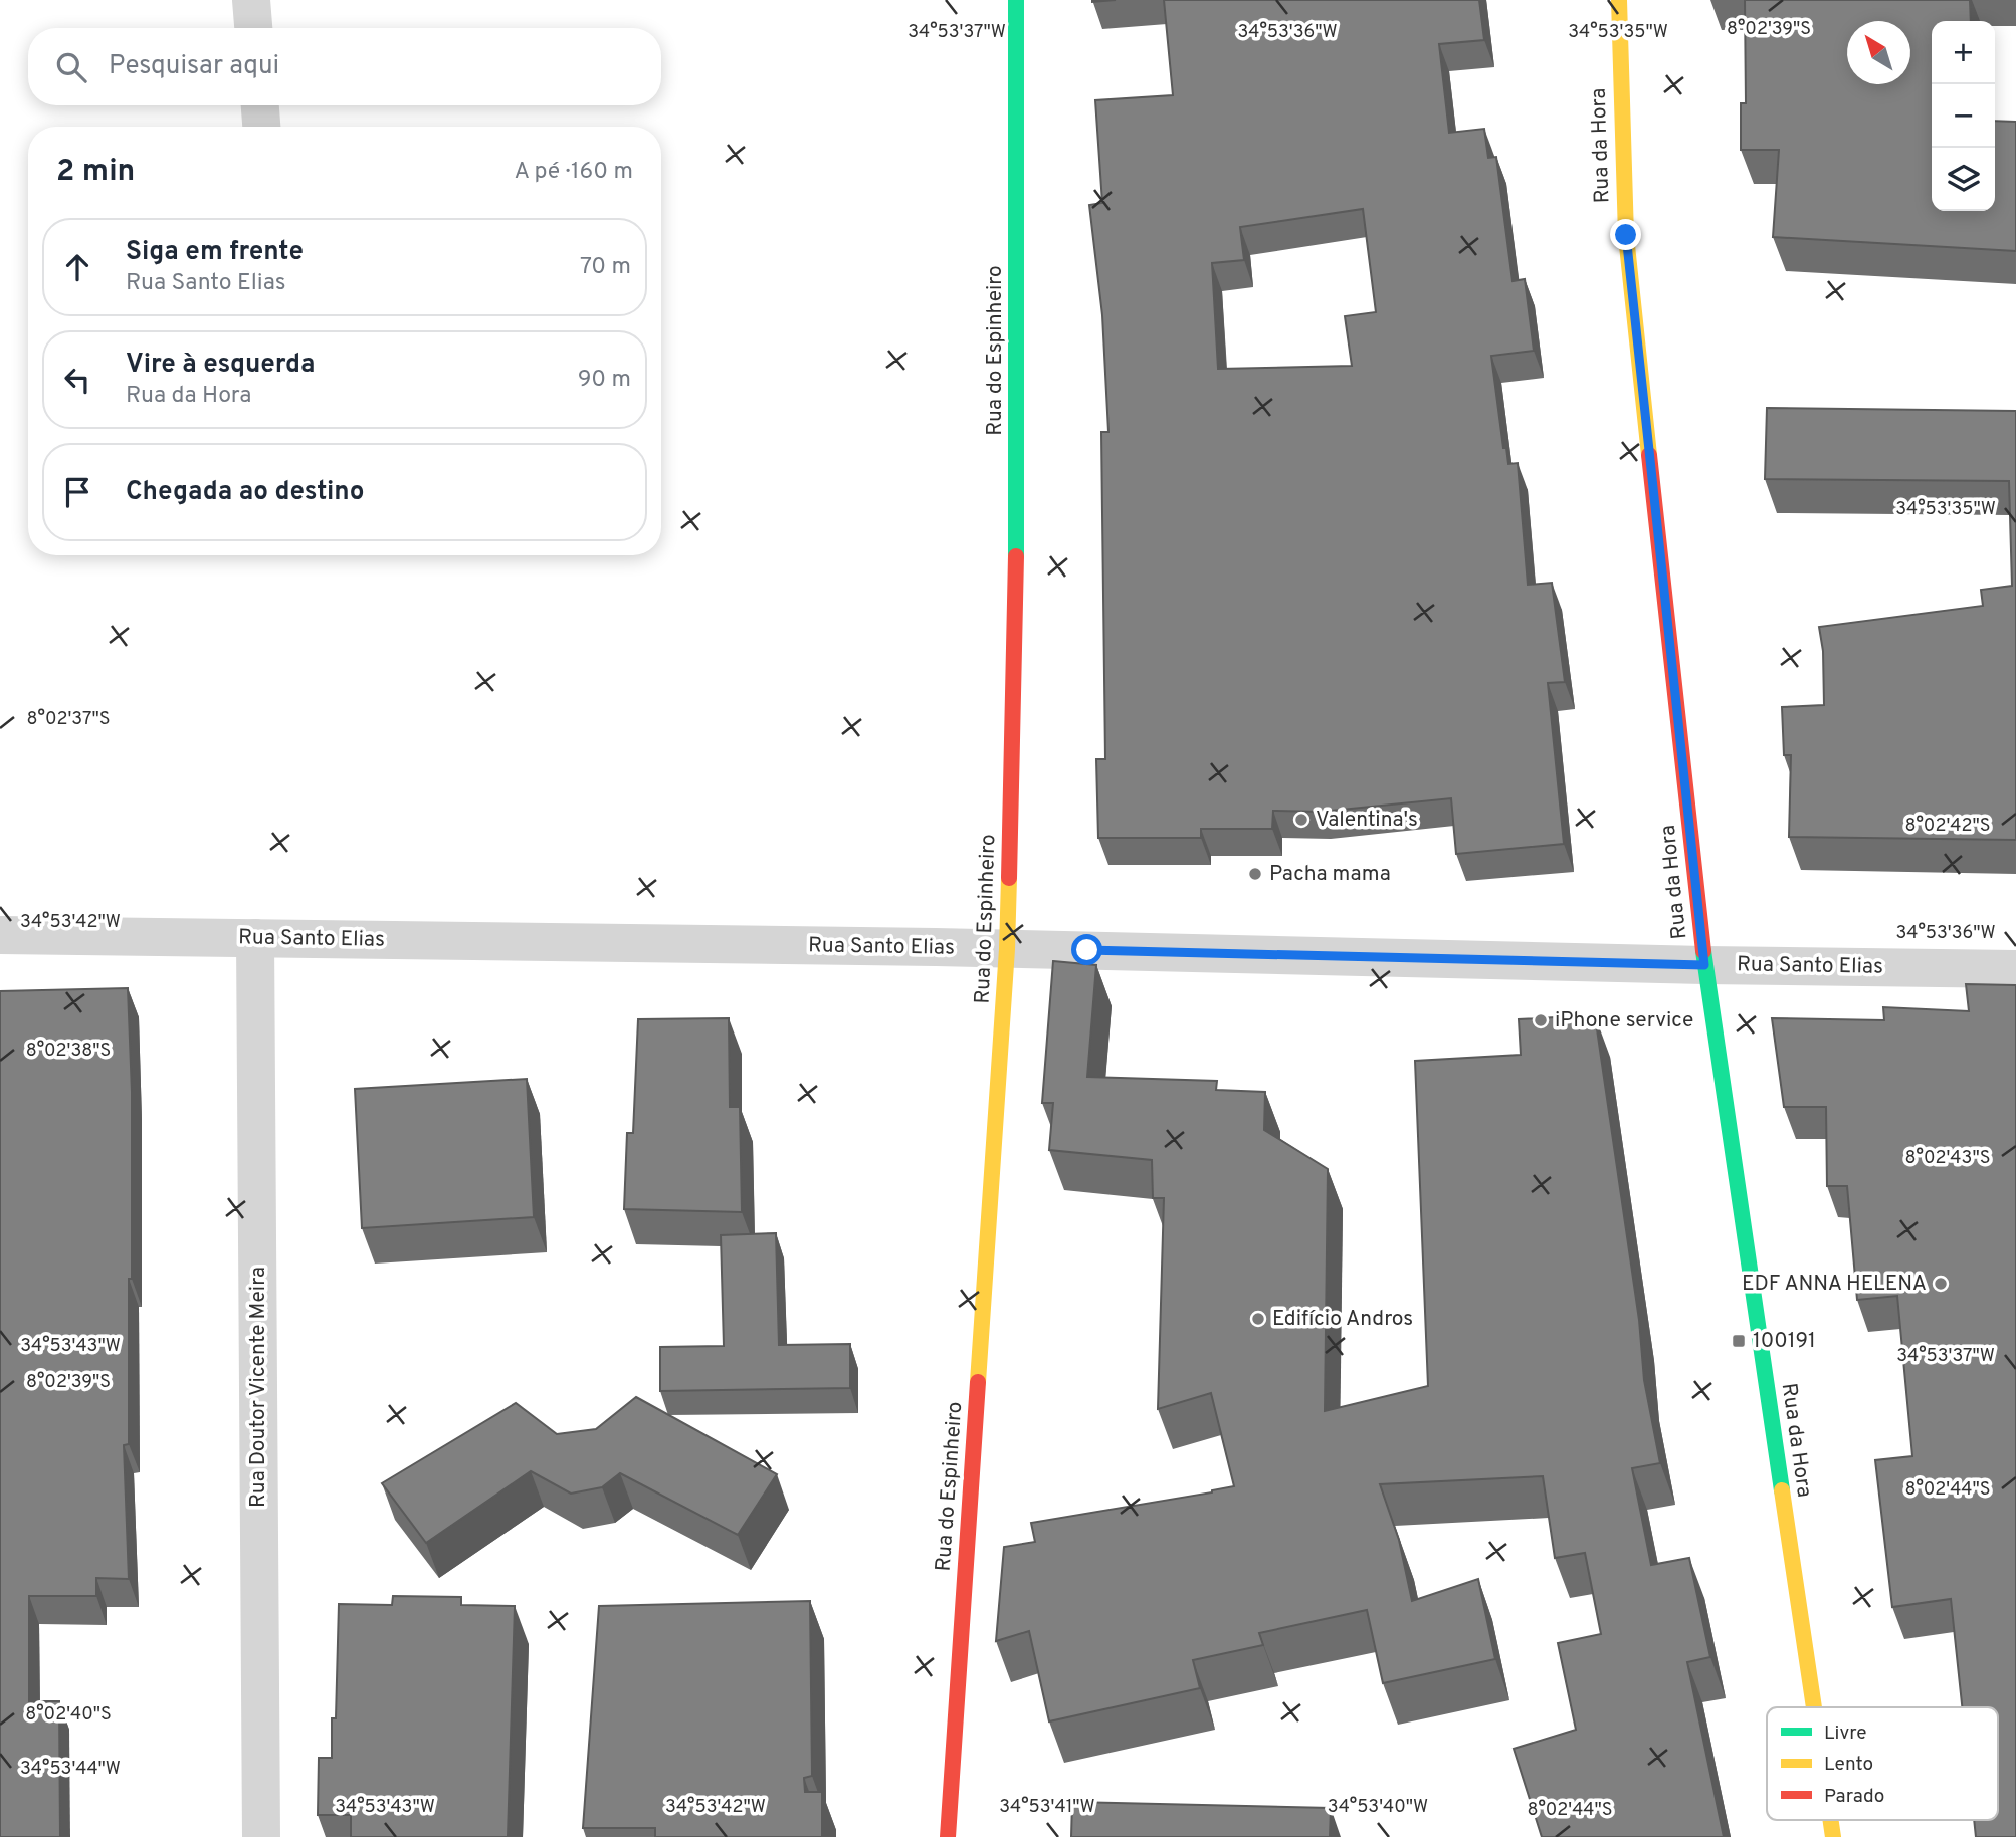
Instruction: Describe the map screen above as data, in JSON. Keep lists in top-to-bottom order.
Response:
{
  "streets": {
    "street": [
      "Rua da Hora",
      "Rua do Espinheiro",
      "Rua Santo Elias",
      "Rua Doutor Vicente Meira"
    ]
  },
  "crossings": [
    ["Rua da Hora", "Rua Santo Elias"],
    ["Rua do Espinheiro", "Rua Santo Elias"],
    ["Rua Santo Elias", "Rua Doutor Vicente Meira"]
  ],
  "places": {
    "other": [
      "Valentina's",
      "Pacha mama",
      "iPhone service",
      "EDF ANNA HELENA",
      "Edifício Andros"
    ],
    "transit": ["100191"]
  },
  "legend": ["Livre", "Lento", "Parado"],
  "north": "top left",
  "page": {
    "map_buttons": ["+", "−"],
    "search": "Pesquisar aqui",
    "heading": ["2 min", "A pé · 160 m"],
    "list": [
      ["Siga em frente", "Rua Santo Elias", "70 m"],
      ["Vire à esquerda", "Rua da Hora", "90 m"],
      "Chegada ao destino"
    ]
  },
  "coordinates": [
    "8°02'39\"S",
    "34°53'36\"W",
    "34°53'37\"W",
    "34°53'35\"W",
    "8°02'37\"S",
    "8°02'42\"S",
    "34°53'42\"W",
    "8°02'38\"S",
    "8°02'43\"S",
    "34°53'43\"W",
    "8°02'44\"S",
    "8°02'40\"S",
    "34°53'44\"W",
    "34°53'41\"W",
    "34°53'40\"W"
  ]
}
